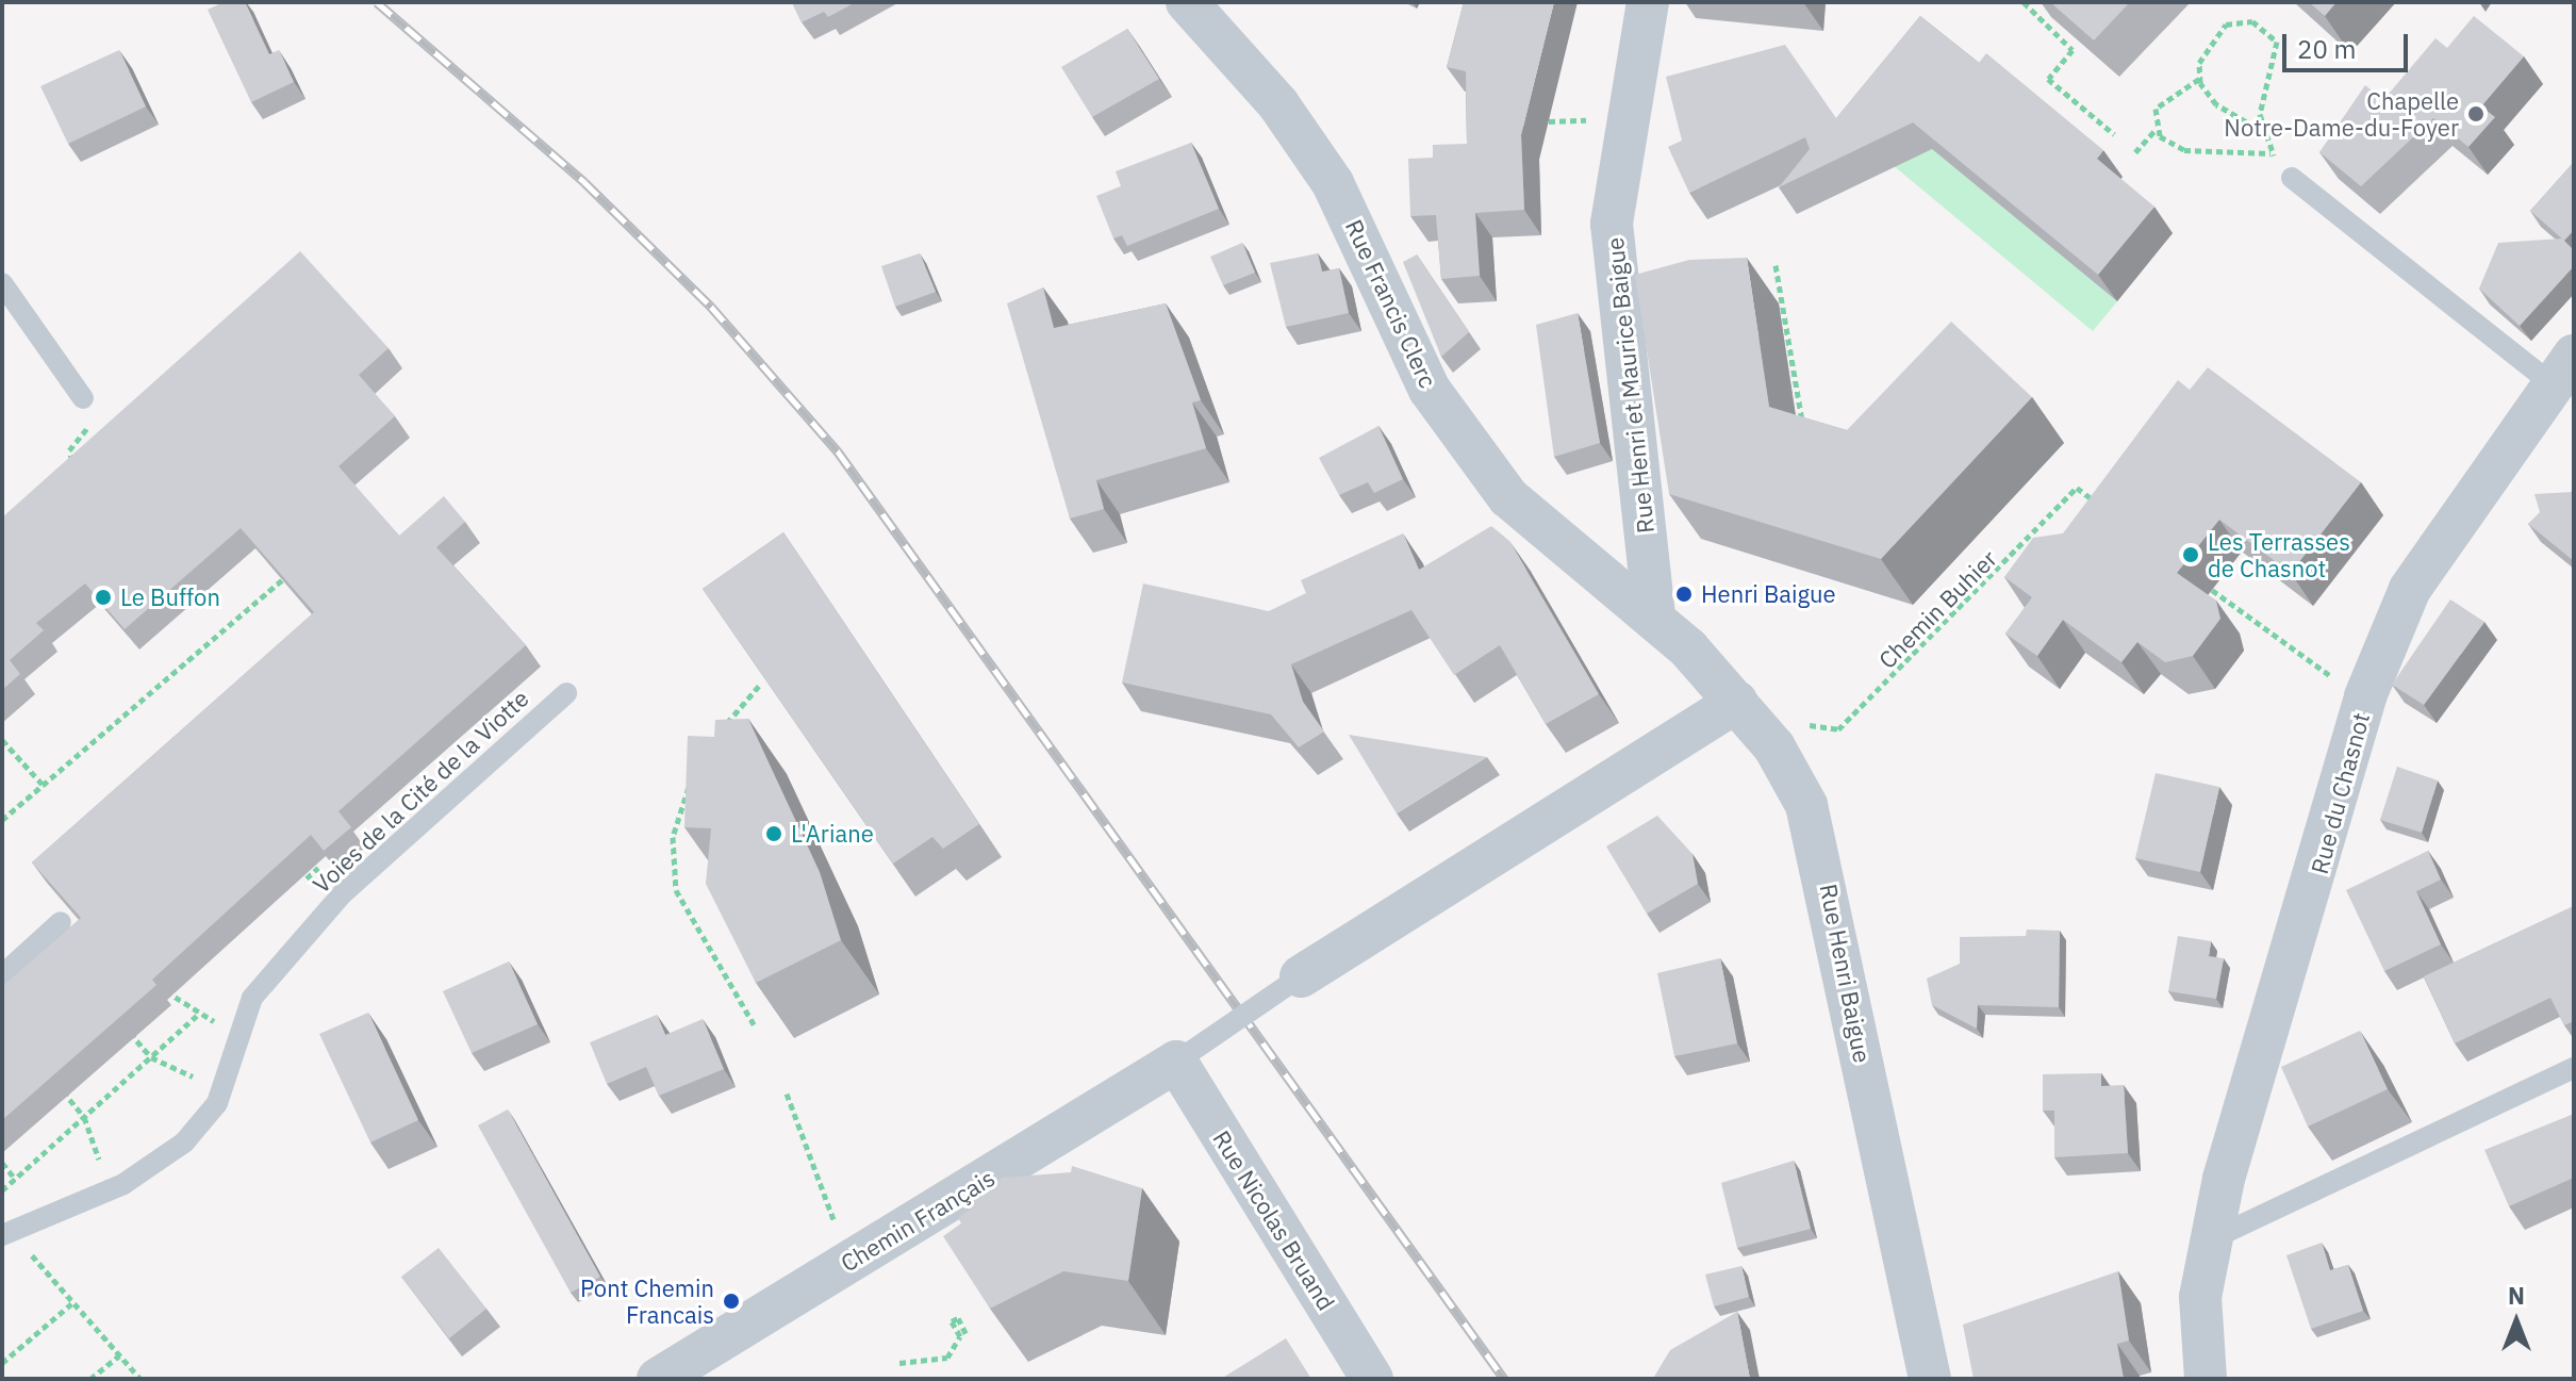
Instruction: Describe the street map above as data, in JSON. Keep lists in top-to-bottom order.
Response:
{
  "streets": {
    "street": [
      "Rue Francis Clerc",
      "Rue Henri et Maurice Baigue",
      "Rue du Chasnot",
      "Rue Henri Baigue",
      "Chemin Français",
      "Rue Nicolas Bruand"
    ],
    "lane": ["Voies de la Cité de la Viotte"],
    "path": ["Chemin Buhier"]
  },
  "crossings": [
    ["Rue Francis Clerc", "Rue Henri et Maurice Baigue"],
    ["Rue Francis Clerc", "Rue Henri Baigue"],
    ["Rue Henri et Maurice Baigue", "Rue Henri Baigue"],
    ["Chemin Français", "Rue Nicolas Bruand"]
  ],
  "places": [
    "Chapelle Notre-Dame-du-Foyer",
    "Les Terrasses de Chasnot",
    "Henri Baigue",
    "Le Buffon",
    "L'Ariane",
    "Pont Chemin Francais"
  ],
  "scale_bar": "20 m",
  "north": "top"
}
